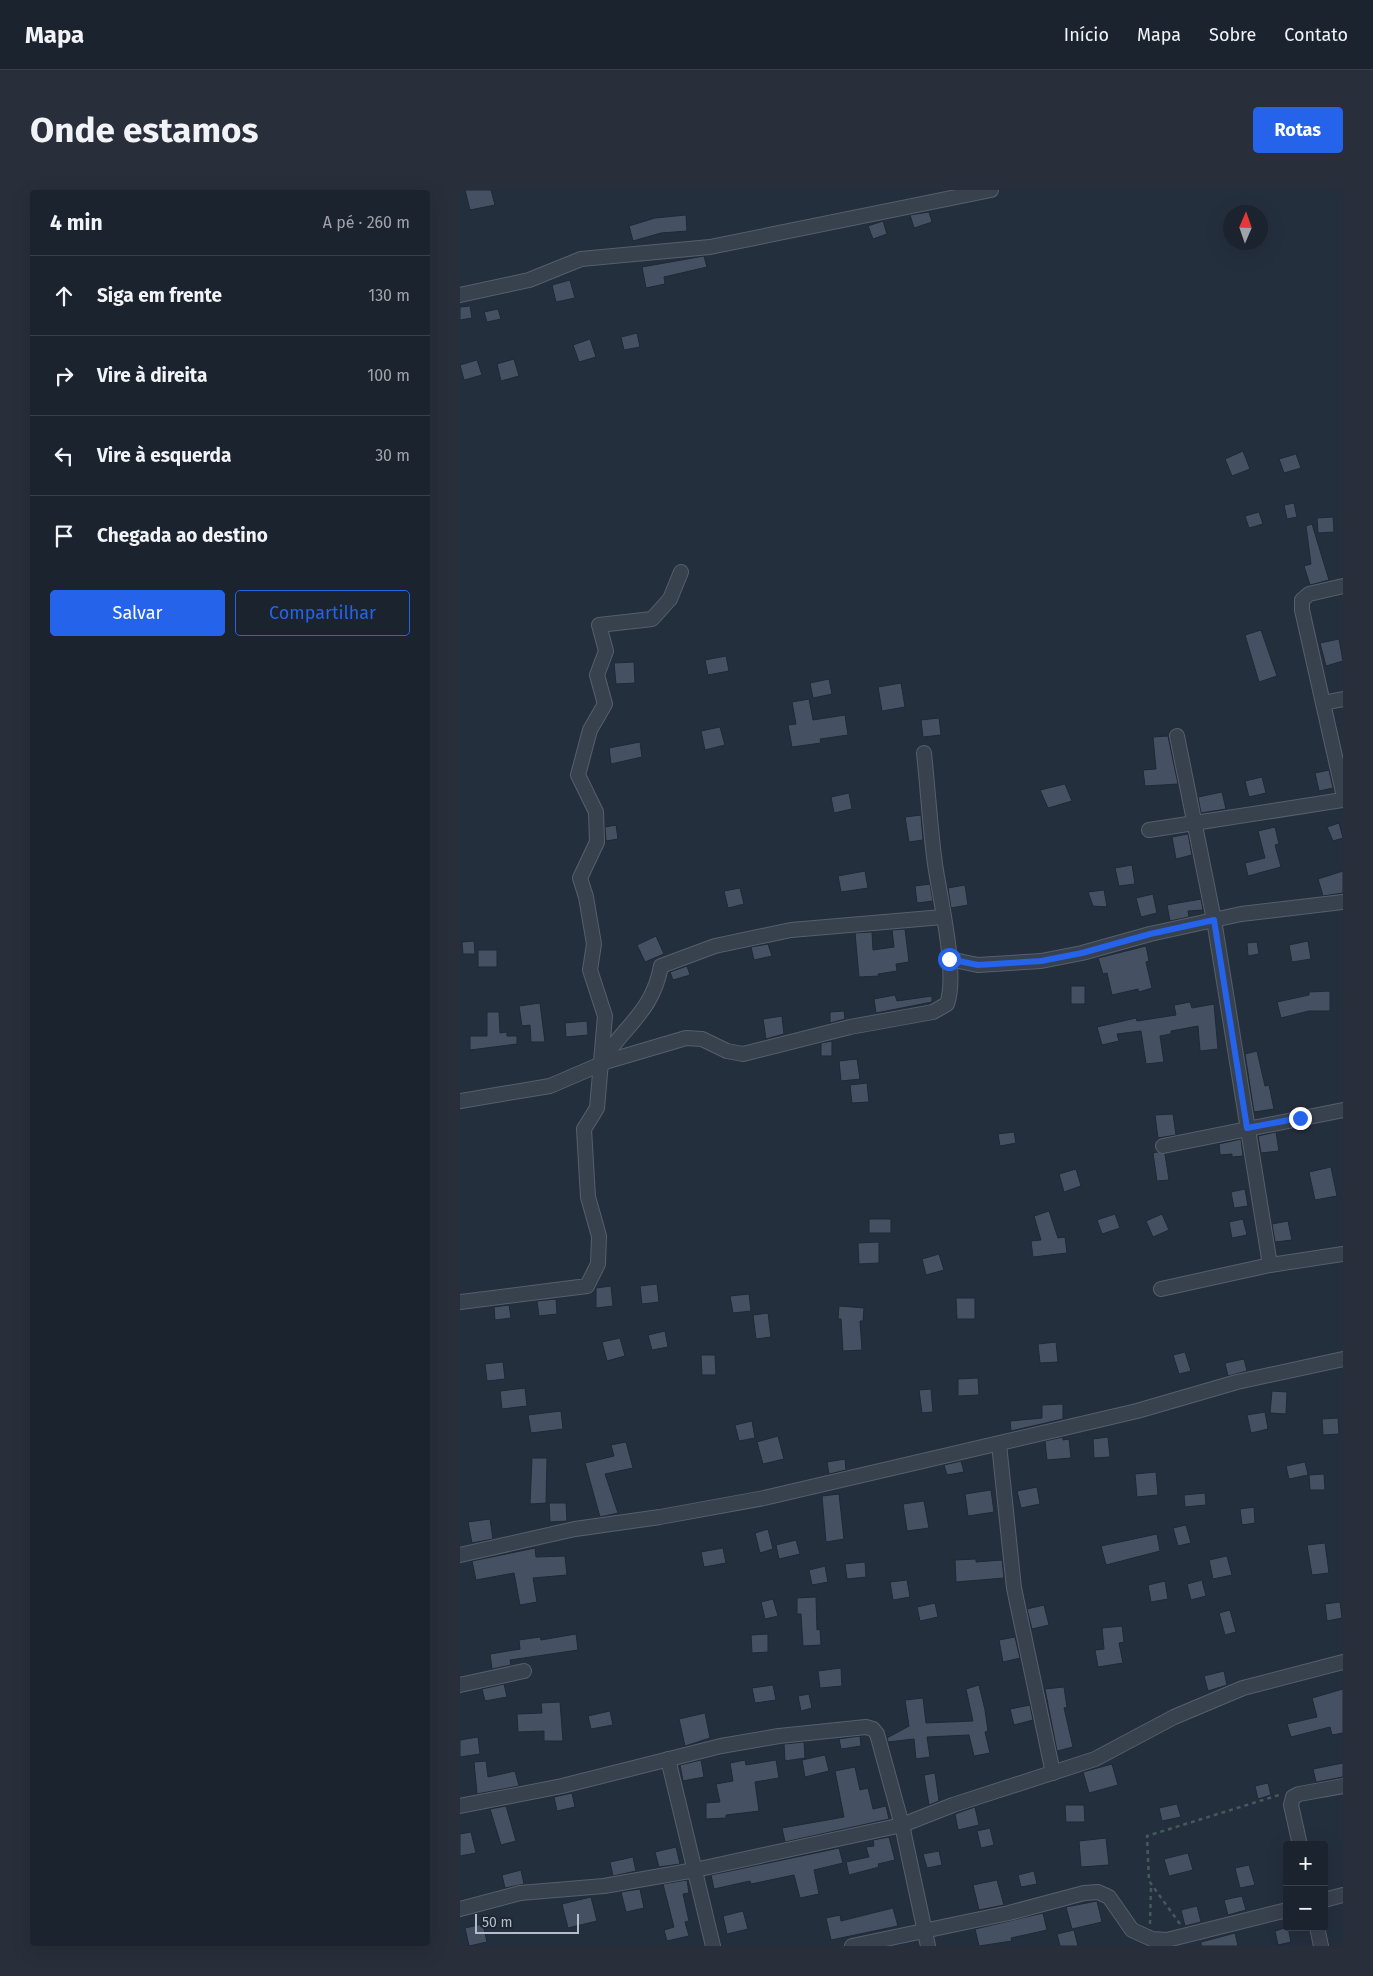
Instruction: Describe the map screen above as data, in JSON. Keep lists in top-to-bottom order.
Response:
{
  "scale_bar": "50 m",
  "north": "top",
  "page": {
    "header": "Mapa",
    "nav": [
      "Início",
      "Mapa",
      "Sobre",
      "Contato"
    ],
    "buttons": [
      "Rotas",
      ["Salvar", "Compartilhar"]
    ],
    "title": "Onde estamos",
    "heading": ["4 min", "A pé · 260 m"],
    "list": [
      ["Siga em frente", "130 m"],
      ["Vire à direita", "100 m"],
      ["Vire à esquerda", "30 m"],
      "Chegada ao destino"
    ],
    "map_buttons": ["+", "−"],
    "scale": "50 m"
  }
}
